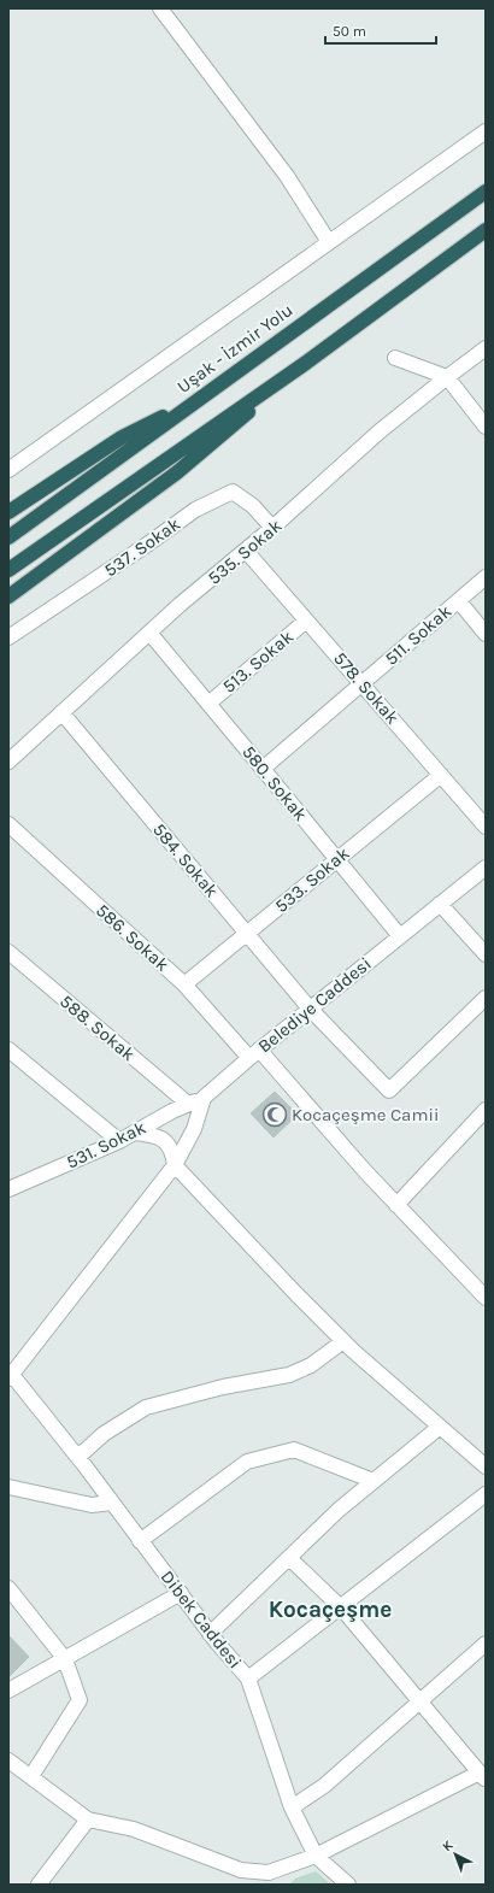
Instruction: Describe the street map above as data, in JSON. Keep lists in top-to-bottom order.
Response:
{
  "streets": {
    "highway": ["Uşak - İzmir Yolu"],
    "street": [
      "537. Sokak",
      "535. Sokak",
      "511. Sokak",
      "513. Sokak",
      "578. Sokak",
      "580. Sokak",
      "584. Sokak",
      "533. Sokak",
      "586. Sokak",
      "Belediye Caddesi",
      "588. Sokak",
      "531. Sokak",
      "Dibek Caddesi"
    ]
  },
  "crossings": [
    ["537. Sokak", "535. Sokak"],
    ["535. Sokak", "578. Sokak"],
    ["535. Sokak", "580. Sokak"],
    ["535. Sokak", "584. Sokak"],
    ["511. Sokak", "578. Sokak"],
    ["511. Sokak", "580. Sokak"],
    ["513. Sokak", "578. Sokak"],
    ["513. Sokak", "580. Sokak"],
    ["578. Sokak", "533. Sokak"],
    ["580. Sokak", "533. Sokak"],
    ["580. Sokak", "Belediye Caddesi"],
    ["584. Sokak", "533. Sokak"],
    ["584. Sokak", "Belediye Caddesi"],
    ["533. Sokak", "586. Sokak"],
    ["586. Sokak", "Belediye Caddesi"],
    ["Belediye Caddesi", "531. Sokak"],
    ["588. Sokak", "531. Sokak"]
  ],
  "districts": ["Kocaçeşme"],
  "places": {
    "mosque": ["Kocaçeşme Camii"]
  },
  "scale_bar": "50 m",
  "north": "top left"
}
